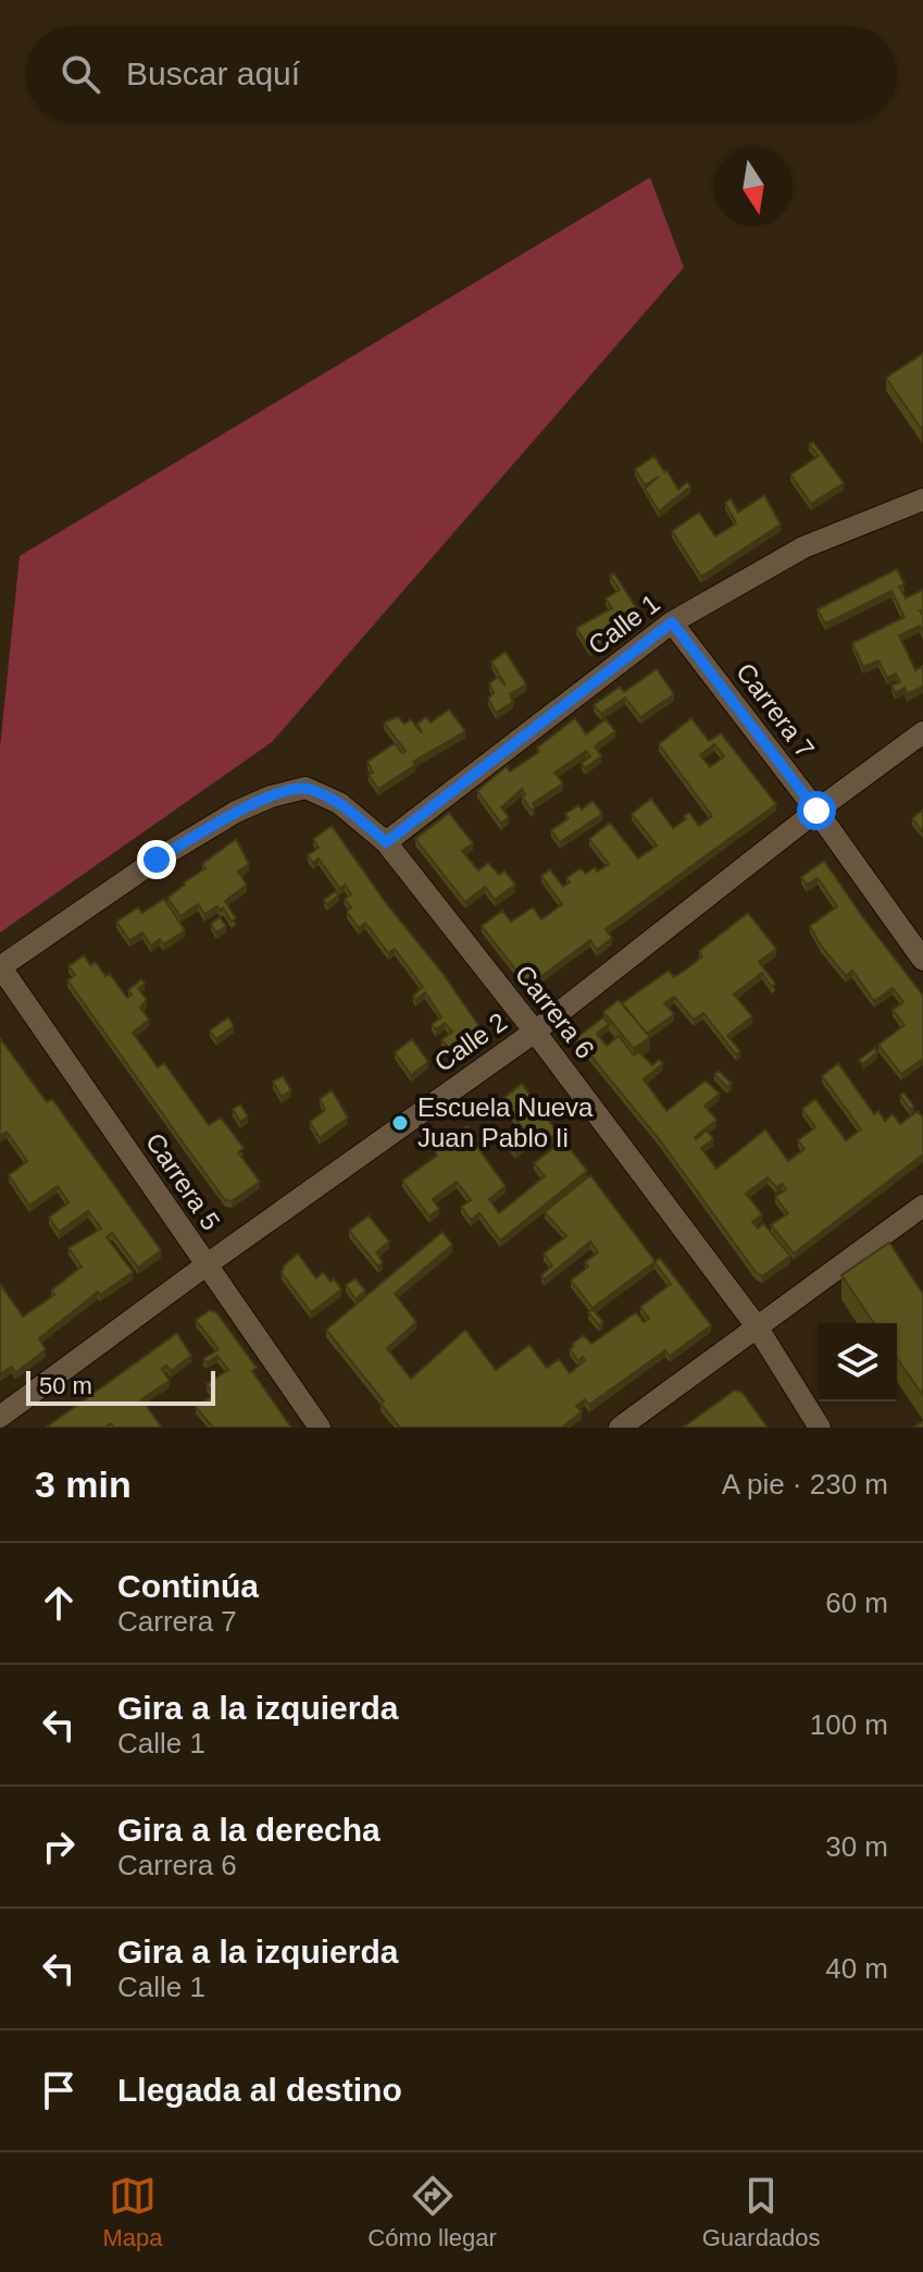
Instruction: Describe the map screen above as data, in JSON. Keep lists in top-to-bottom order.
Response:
{
  "streets": {
    "street": [
      "Calle 1",
      "Carrera 7",
      "Carrera 6",
      "Calle 2",
      "Carrera 5"
    ]
  },
  "crossings": [
    ["Calle 1", "Carrera 7"],
    ["Calle 1", "Carrera 6"],
    ["Carrera 7", "Calle 2"],
    ["Carrera 6", "Calle 2"],
    ["Carrera 6", "Carrera 5"],
    ["Calle 2", "Carrera 5"]
  ],
  "places": ["Escuela Nueva Juan Pablo Ii"],
  "scale_bar": "50 m",
  "north": "bottom",
  "page": {
    "search": "Buscar aquí",
    "scale": "50 m",
    "heading": ["3 min", "A pie · 230 m"],
    "list": [
      ["Continúa", "Carrera 7", "60 m"],
      ["Gira a la izquierda", "Calle 1", "100 m"],
      ["Gira a la derecha", "Carrera 6", "30 m"],
      ["Gira a la izquierda", "Calle 1", "40 m"],
      "Llegada al destino"
    ],
    "nav": ["Mapa", "Cómo llegar", "Guardados"]
  }
}
